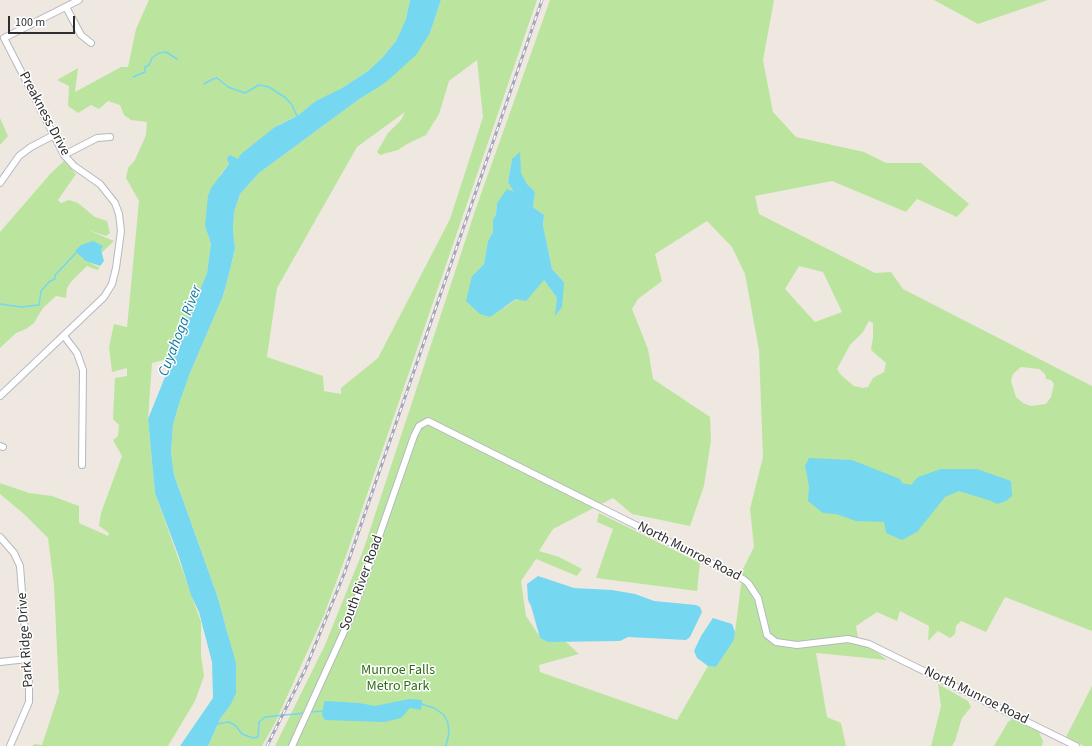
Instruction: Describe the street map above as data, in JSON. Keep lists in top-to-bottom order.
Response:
{
  "streets": {
    "street": [
      "Preakness Drive",
      "North Munroe Road",
      "South River Road",
      "Park Ridge Drive"
    ]
  },
  "crossings": [
    ["North Munroe Road", "South River Road"]
  ],
  "water": ["Cuyahoga River"],
  "parks": ["Munroe Falls Metro Park"],
  "scale_bar": "100 m"
}
